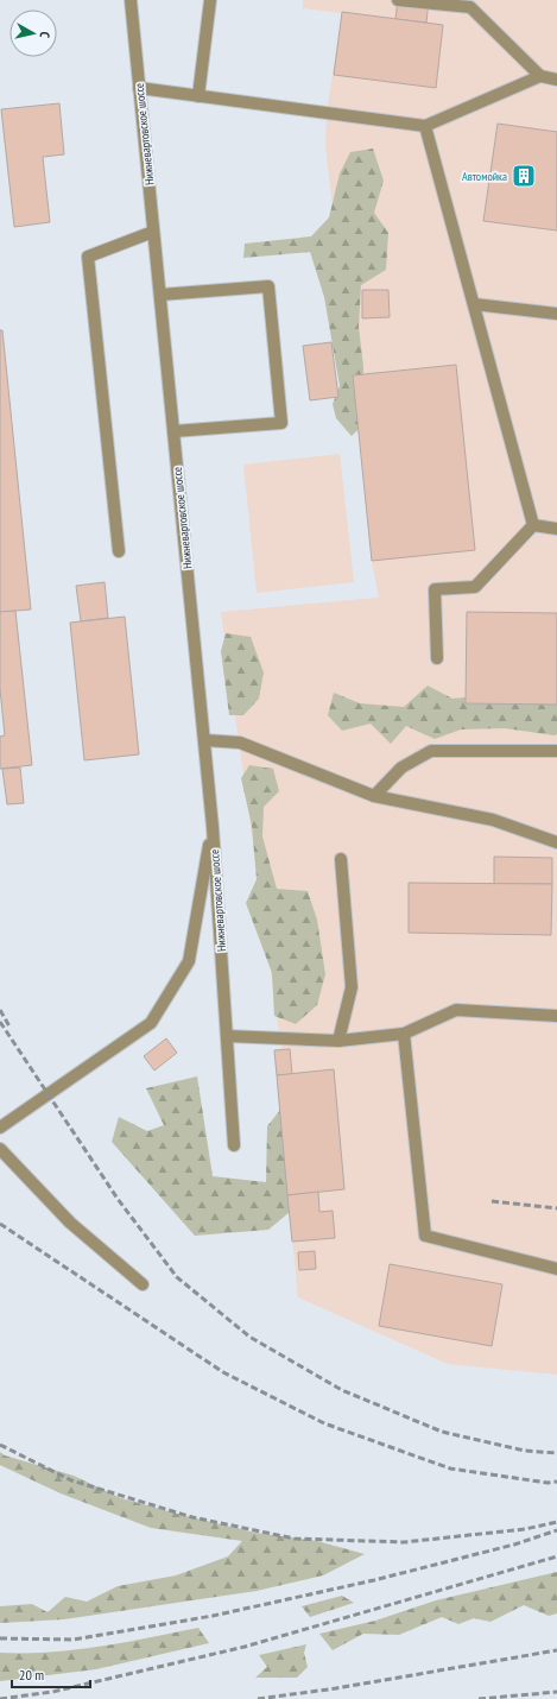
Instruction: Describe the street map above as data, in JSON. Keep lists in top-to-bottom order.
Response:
{
  "streets": {
    "street": ["Нижневартовское шоссе"]
  },
  "places": {
    "building": ["Автомойка"]
  },
  "scale_bar": "20 m",
  "north": "right"
}
